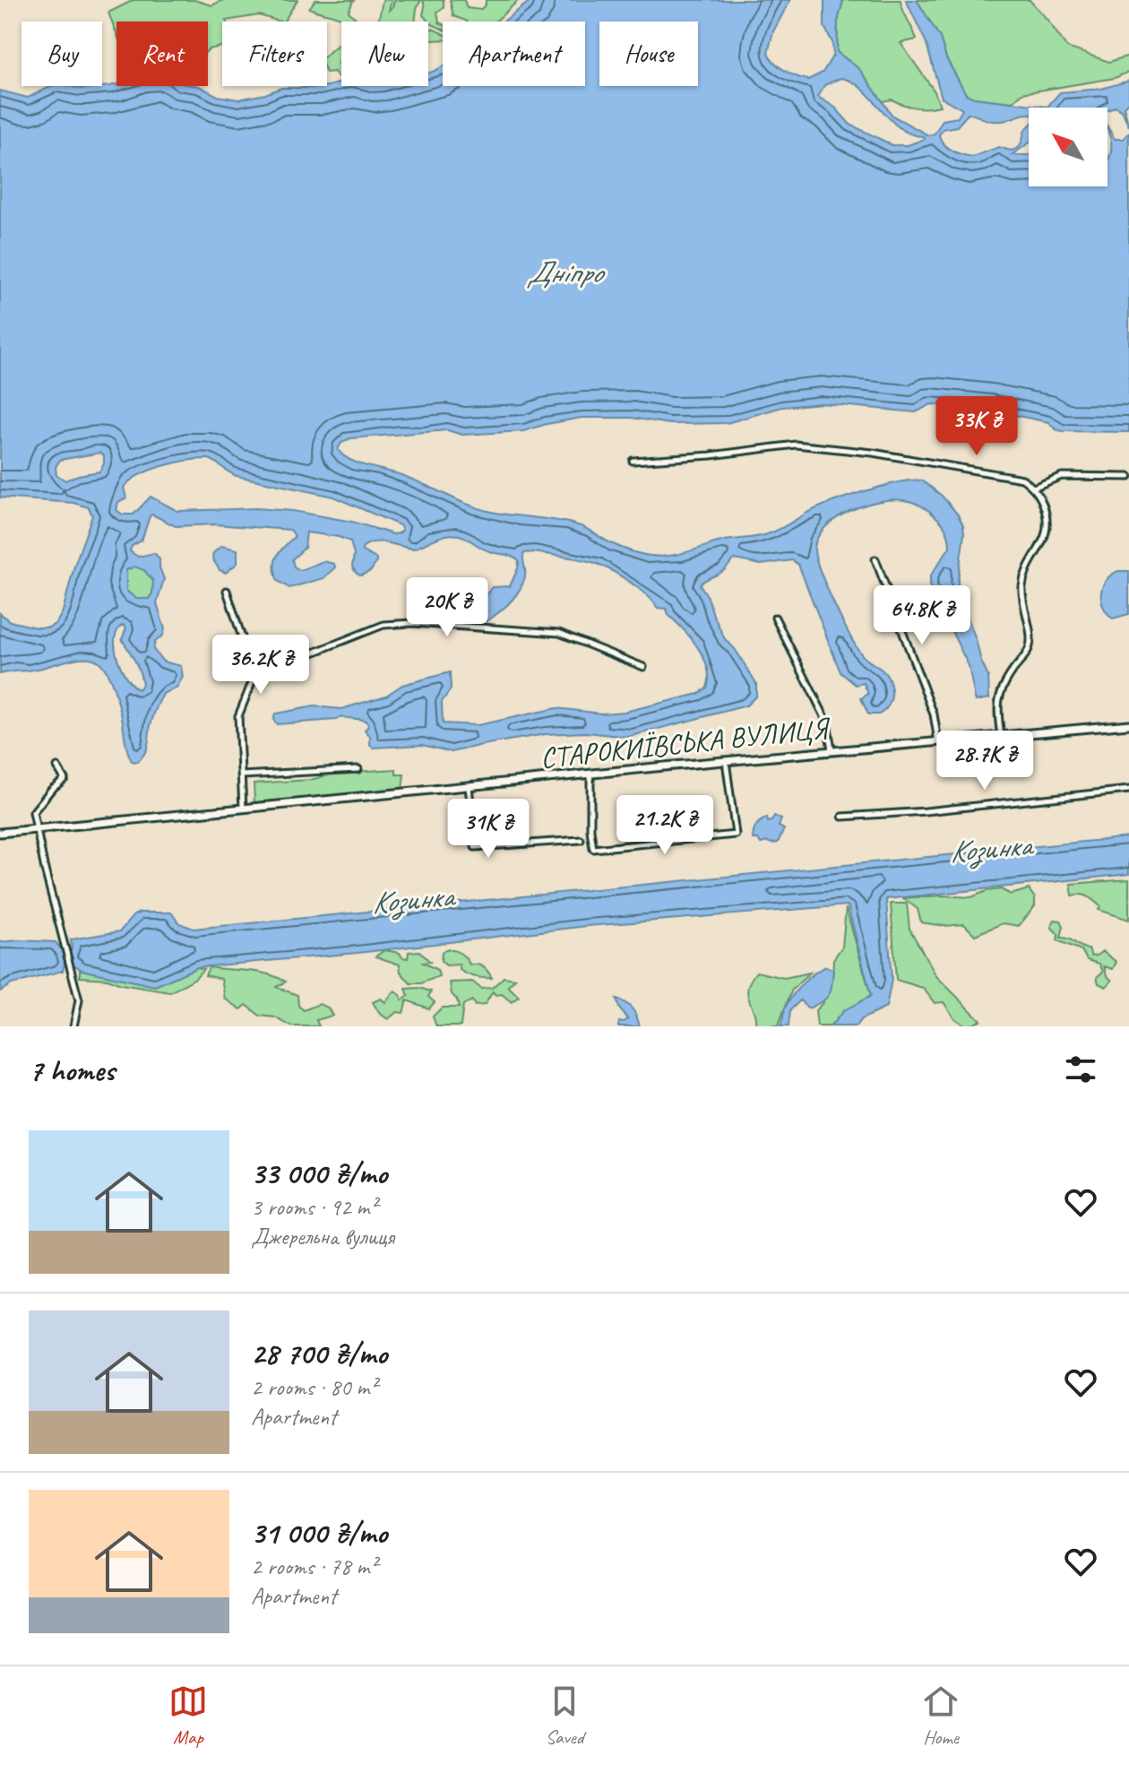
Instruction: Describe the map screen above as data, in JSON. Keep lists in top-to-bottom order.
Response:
{
  "streets": {
    "street": ["СТАРОКИЇВСЬКА ВУЛИЦЯ"]
  },
  "water": ["Дніпро", "Козинка"],
  "north": "top left",
  "page": {
    "chip": [
      "Buy",
      "Rent",
      "Filters",
      "New",
      "Apartment",
      "House"
    ],
    "price": [
      "33K ₴",
      "20K ₴",
      "64.8K ₴",
      "36.2K ₴",
      "28.7K ₴",
      "21.2K ₴",
      "31K ₴"
    ],
    "heading": "7 homes",
    "list": [
      {
        "name": "33 000 ₴/mo",
        "note": "3 rooms · 92 m² · Джерельна вулиця"
      },
      {
        "name": "28 700 ₴/mo",
        "note": "2 rooms · 80 m² · Apartment"
      },
      {
        "name": "31 000 ₴/mo",
        "note": "2 rooms · 78 m² · Apartment"
      }
    ],
    "tabs": ["Map", "Saved", "Home"]
  }
}
